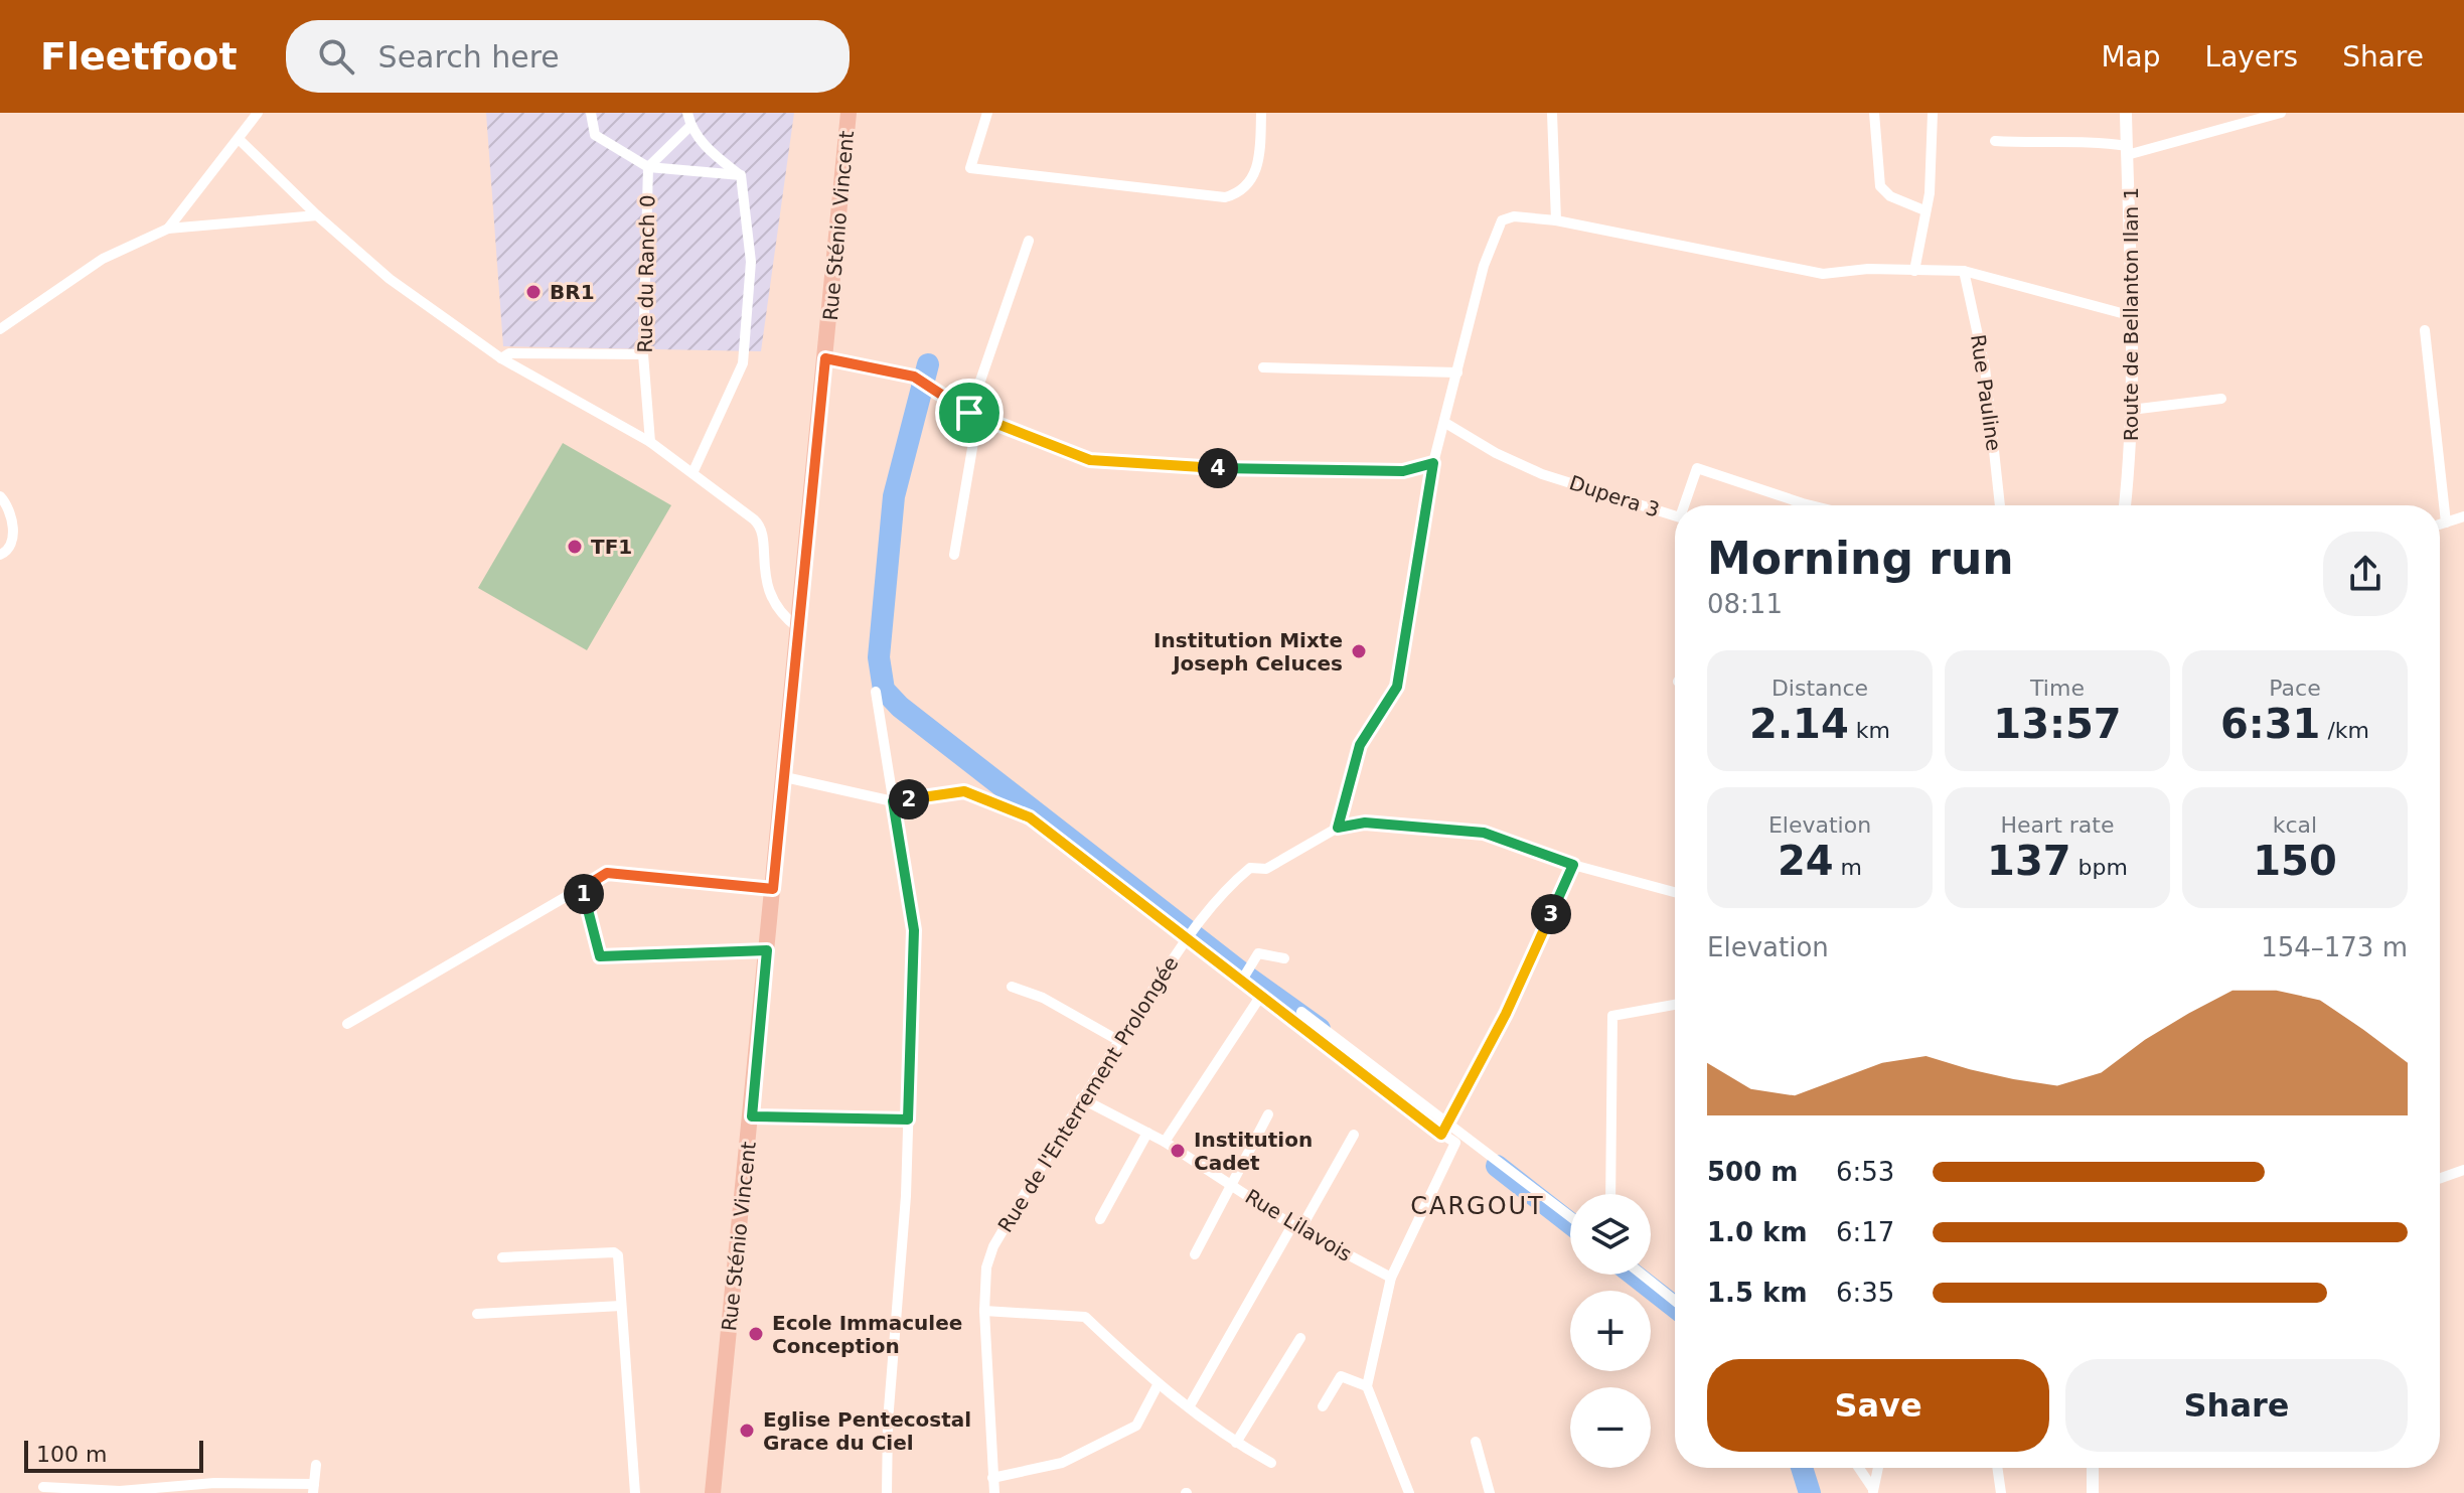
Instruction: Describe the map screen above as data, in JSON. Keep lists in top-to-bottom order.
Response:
{
  "streets": {
    "main road": ["Rue Sténio Vincent"],
    "street": [
      "Rue du Ranch 0",
      "Route de Bellanton Ilan 1",
      "Rue Pauline",
      "Dupera 3",
      "Rue de l'Enterrement Prolongée",
      "Rue Lilavois"
    ]
  },
  "crossings": [
    ["Rue de l'Enterrement Prolongée", "Rue Lilavois"]
  ],
  "districts": ["CARGOUT"],
  "places": [
    "BR1",
    "TF1",
    "Institution Mixte Joseph Celuces",
    "Institution Cadet",
    "Ecole Immaculee Conception",
    "Eglise Pentecostal Grace du Ciel"
  ],
  "scale_bar": "100 m",
  "page": {
    "header": "Fleetfoot",
    "search": "Search here",
    "nav": ["Map", "Layers", "Share"],
    "pins": [
      "4",
      "2",
      "1",
      "3"
    ],
    "heading": ["Morning run", "08:11"],
    "stats": [
      ["Distance", "2.14 km"],
      ["Time", "13:57"],
      ["Pace", "6:31 /km"],
      ["Elevation", "24 m"],
      ["Heart rate", "137 bpm"],
      ["kcal", "150"]
    ],
    "chart": ["Elevation", "154–173 m"],
    "list": [
      {
        "name": "500 m",
        "note": "6:53"
      },
      {
        "name": "1.0 km",
        "note": "6:17"
      },
      {
        "name": "1.5 km",
        "note": "6:35"
      }
    ],
    "map_buttons": ["+", "−"],
    "buttons": ["Save", "Share"],
    "scale": "100 m"
  }
}
